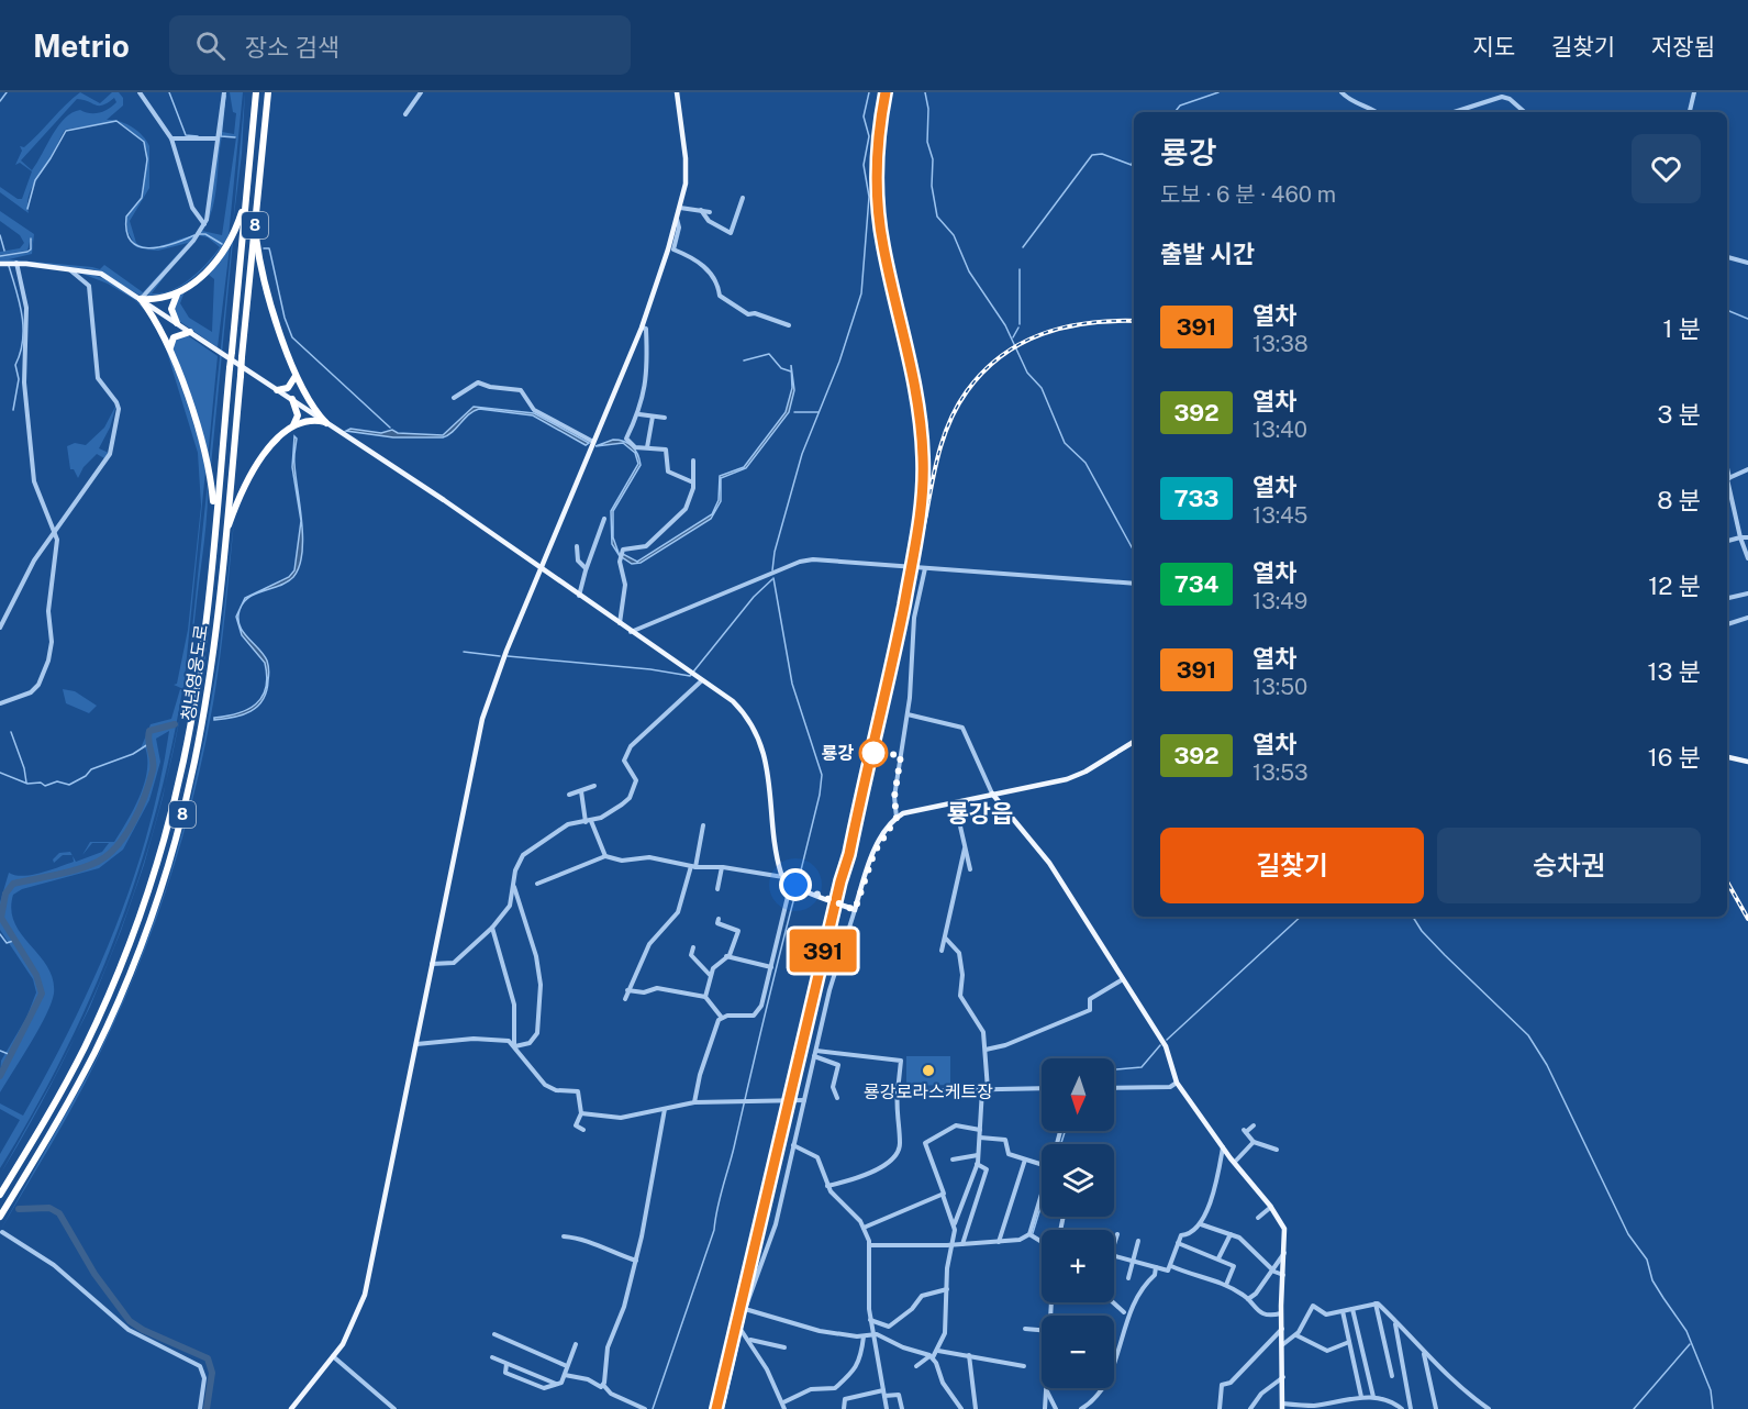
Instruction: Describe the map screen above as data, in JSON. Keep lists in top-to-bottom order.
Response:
{
  "streets": {
    "highway": ["8", "청년영웅도로"]
  },
  "districts": ["룡강읍"],
  "places": ["룡강", "룡강로라스케트장"],
  "north": "bottom",
  "page": {
    "header": "Metrio",
    "search": "장소 검색",
    "nav": ["지도", "길찾기", "저장됨"],
    "on_map": "391",
    "heading": [
      ["룡강", "도보 · 6 분 · 460 m"],
      "출발 시간"
    ],
    "list": [
      {
        "mark": "391",
        "name": "열차",
        "note": "13:38",
        "value": "1 분"
      },
      {
        "mark": "392",
        "name": "열차",
        "note": "13:40",
        "value": "3 분"
      },
      {
        "mark": "733",
        "name": "열차",
        "note": "13:45",
        "value": "8 분"
      },
      {
        "mark": "734",
        "name": "열차",
        "note": "13:49",
        "value": "12 분"
      },
      {
        "mark": "391",
        "name": "열차",
        "note": "13:50",
        "value": "13 분"
      },
      {
        "mark": "392",
        "name": "열차",
        "note": "13:53",
        "value": "16 분"
      }
    ],
    "buttons": ["길찾기", "승차권"],
    "map_buttons": ["+", "−"]
  }
}
